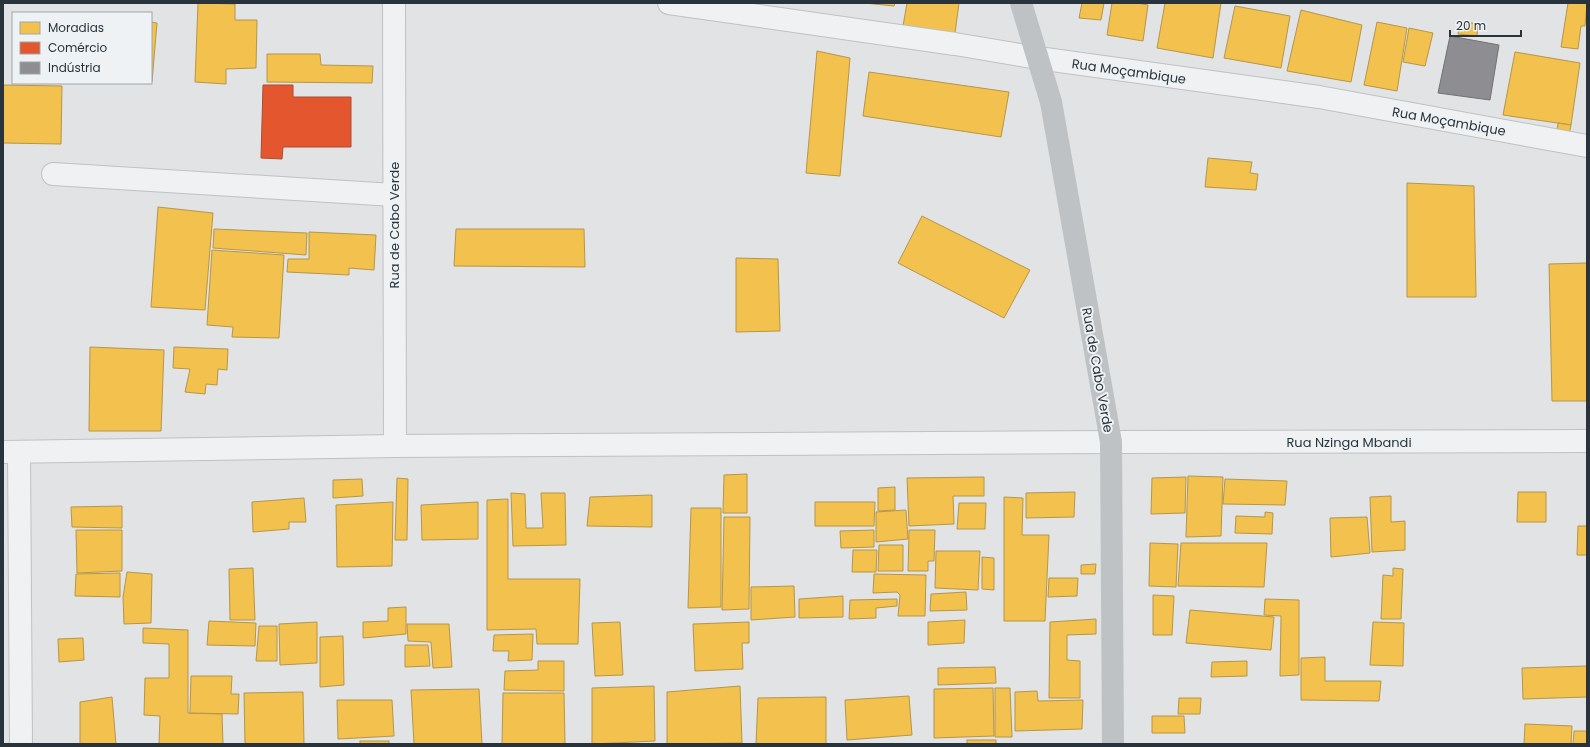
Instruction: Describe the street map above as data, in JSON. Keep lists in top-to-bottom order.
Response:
{
  "streets": {
    "main road": ["Rua de Cabo Verde"],
    "street": ["Rua Moçambique", "Rua Nzinga Mbandi"]
  },
  "crossings": [
    ["Rua Moçambique", "Rua de Cabo Verde"],
    ["Rua de Cabo Verde", "Rua Nzinga Mbandi"]
  ],
  "legend": ["Moradias", "Comércio", "Indústria"],
  "scale_bar": "20 m"
}
